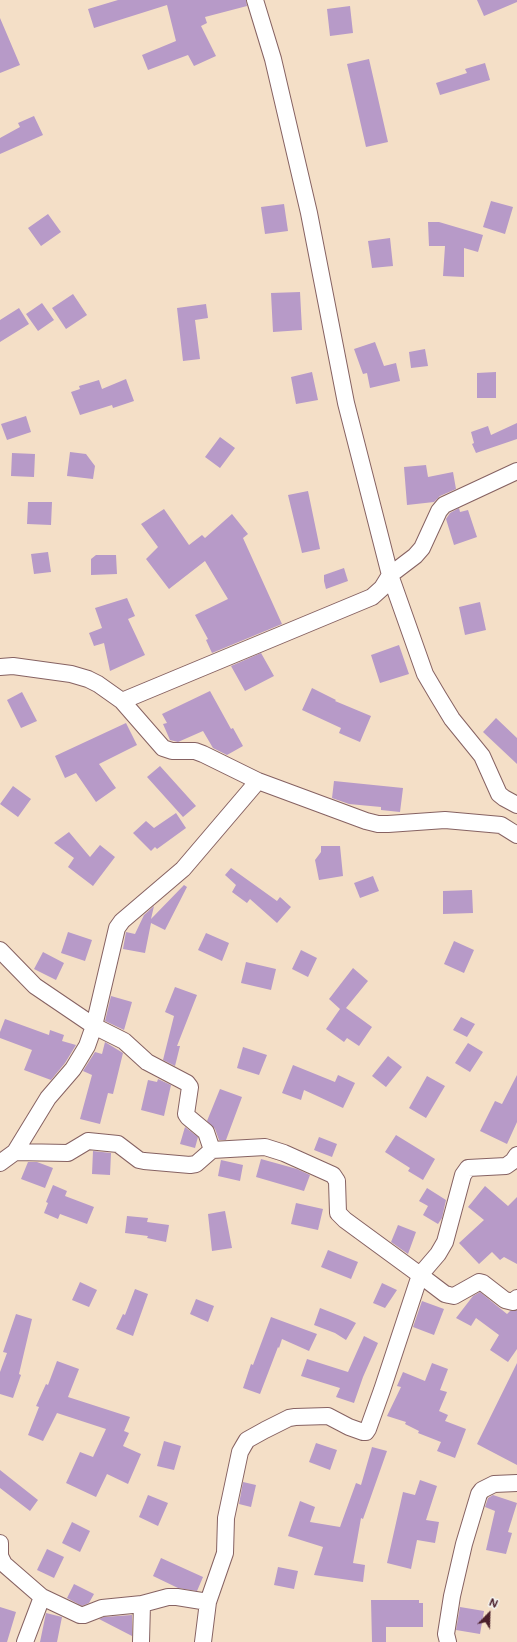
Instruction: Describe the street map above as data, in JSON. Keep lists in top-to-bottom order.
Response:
{
  "north": "top right"
}
